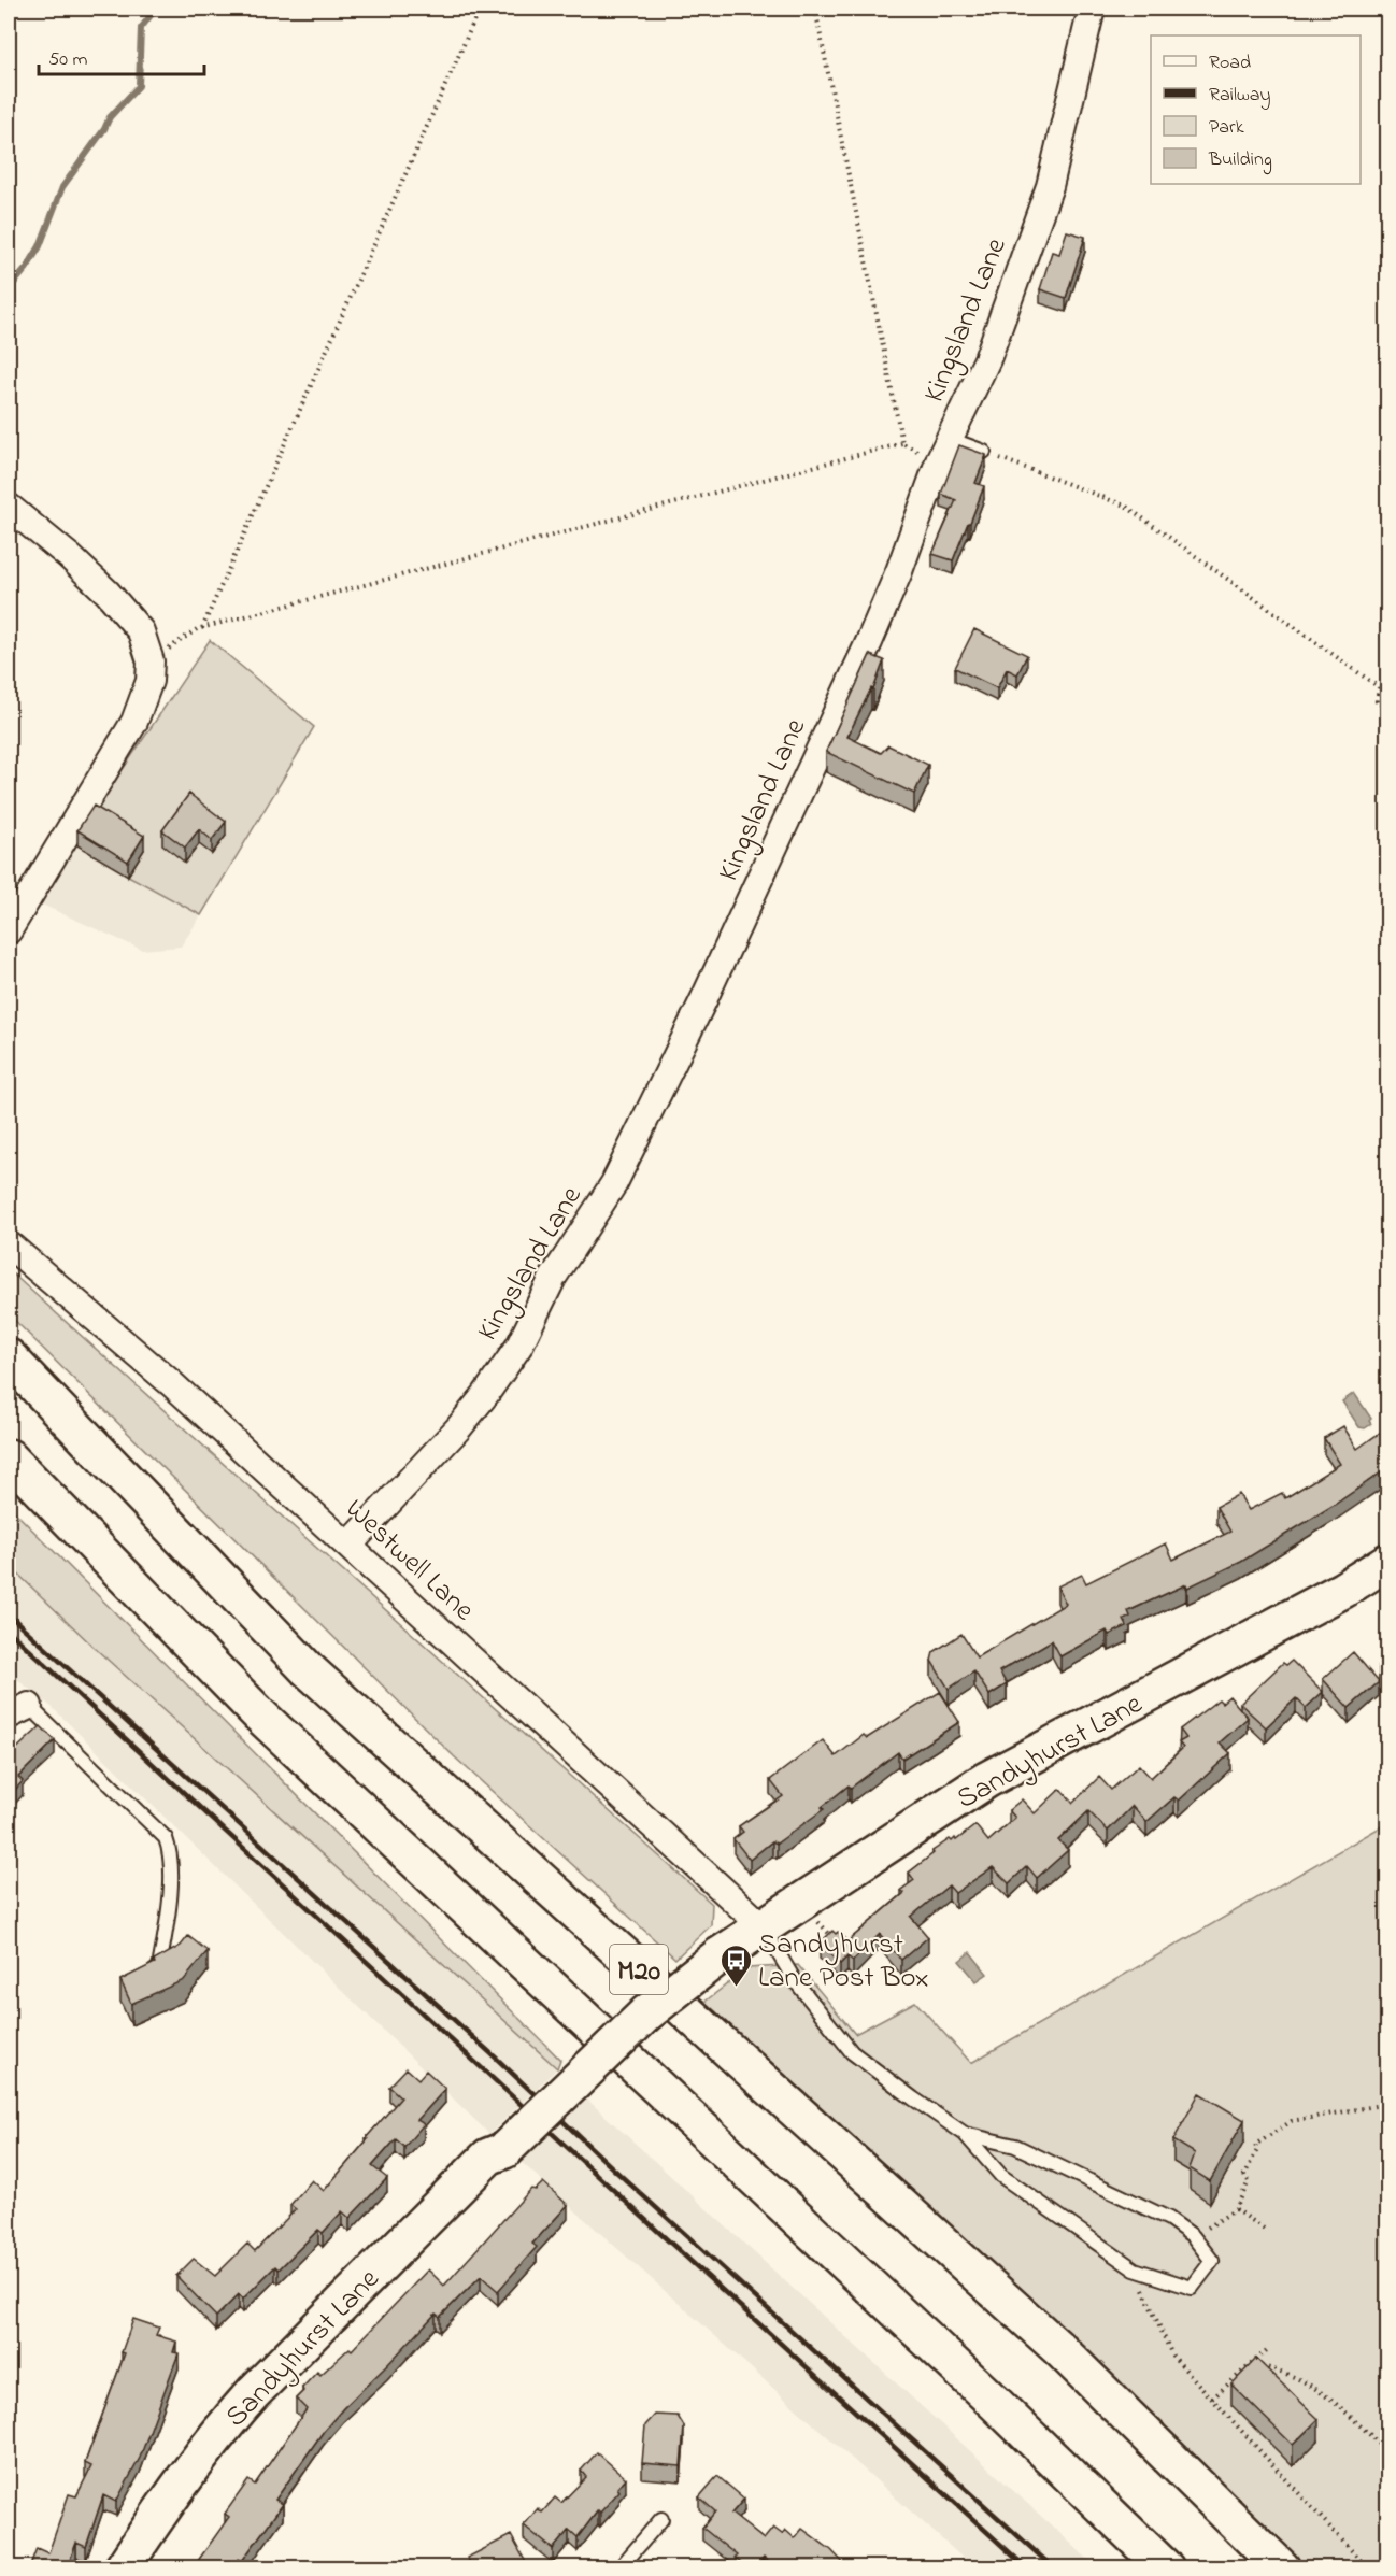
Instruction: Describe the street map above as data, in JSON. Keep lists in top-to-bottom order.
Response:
{
  "streets": {
    "main road": ["Sandyhurst Lane", "M20"],
    "street": ["Kingsland Lane", "Westwell Lane"]
  },
  "crossings": [
    ["Kingsland Lane", "Westwell Lane"],
    ["Westwell Lane", "Sandyhurst Lane"]
  ],
  "places": {
    "bus stop": ["Sandyhurst Lane Post Box"]
  },
  "legend": [
    "Road",
    "Railway",
    "Park",
    "Building"
  ],
  "scale_bar": "50 m"
}
